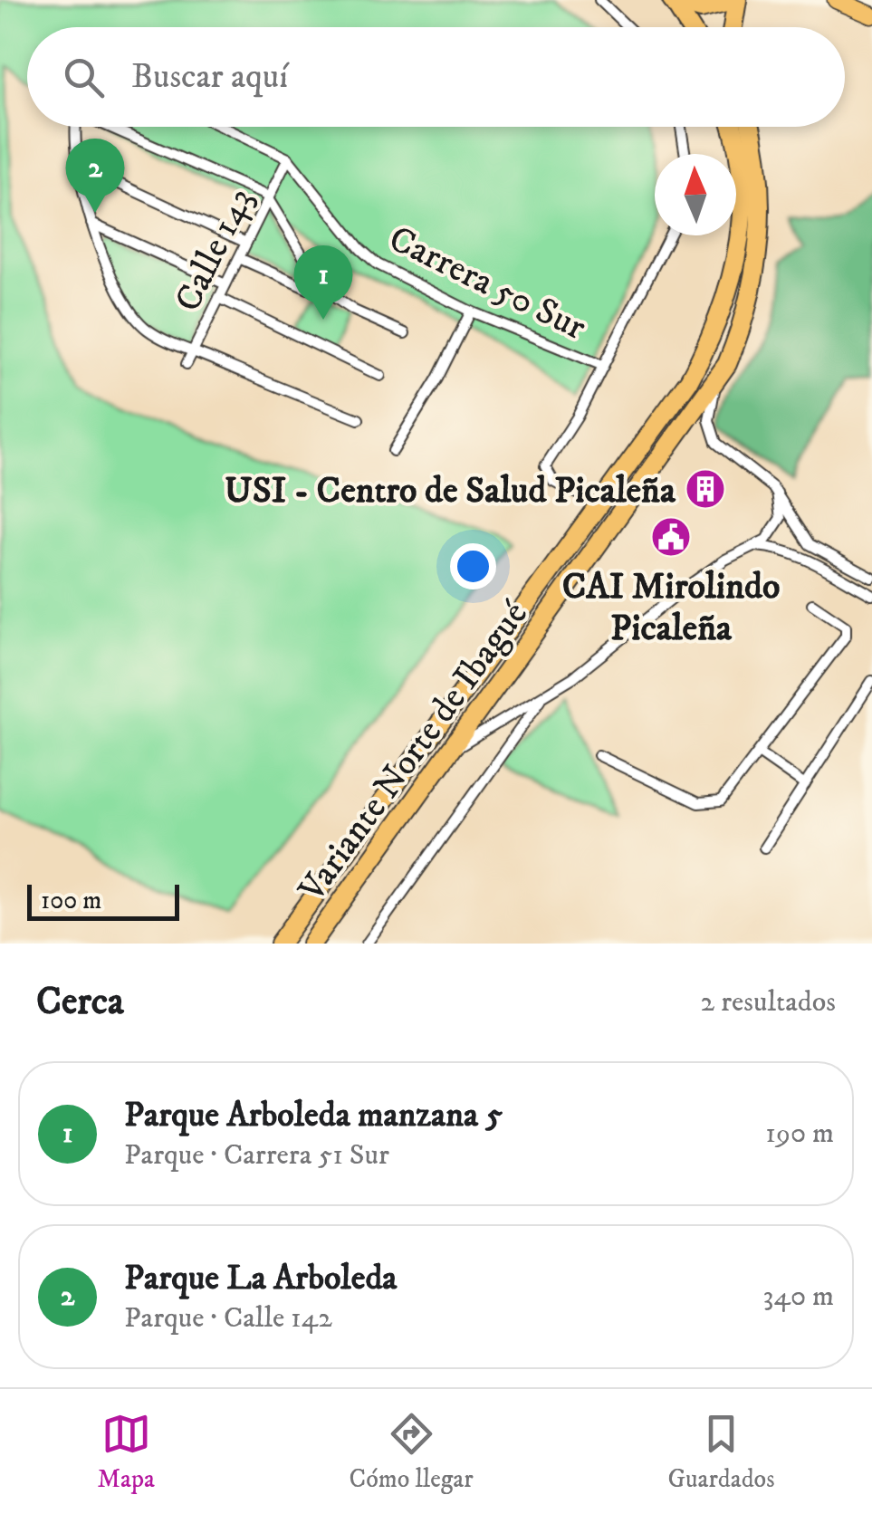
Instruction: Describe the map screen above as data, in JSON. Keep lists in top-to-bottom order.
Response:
{
  "streets": {
    "highway": ["Variante Norte de Ibagué"],
    "street": ["Calle 143", "Carrera 50 Sur"]
  },
  "crossings": [
    ["Calle 143", "Carrera 50 Sur"]
  ],
  "places": {
    "building": ["USI - Centro de Salud Picaleña"],
    "public building": ["CAI Mirolindo Picaleña"]
  },
  "scale_bar": "100 m",
  "north": "top",
  "page": {
    "search": "Buscar aquí",
    "pins": ["2", "1"],
    "scale": "100 m",
    "heading": ["Cerca", "2 resultados"],
    "list": [
      {
        "mark": "1",
        "name": "Parque Arboleda manzana 5",
        "note": "Parque · Carrera 51 Sur",
        "value": "190 m"
      },
      {
        "mark": "2",
        "name": "Parque La Arboleda",
        "note": "Parque · Calle 142",
        "value": "340 m"
      }
    ],
    "nav": ["Mapa", "Cómo llegar", "Guardados"]
  }
}
